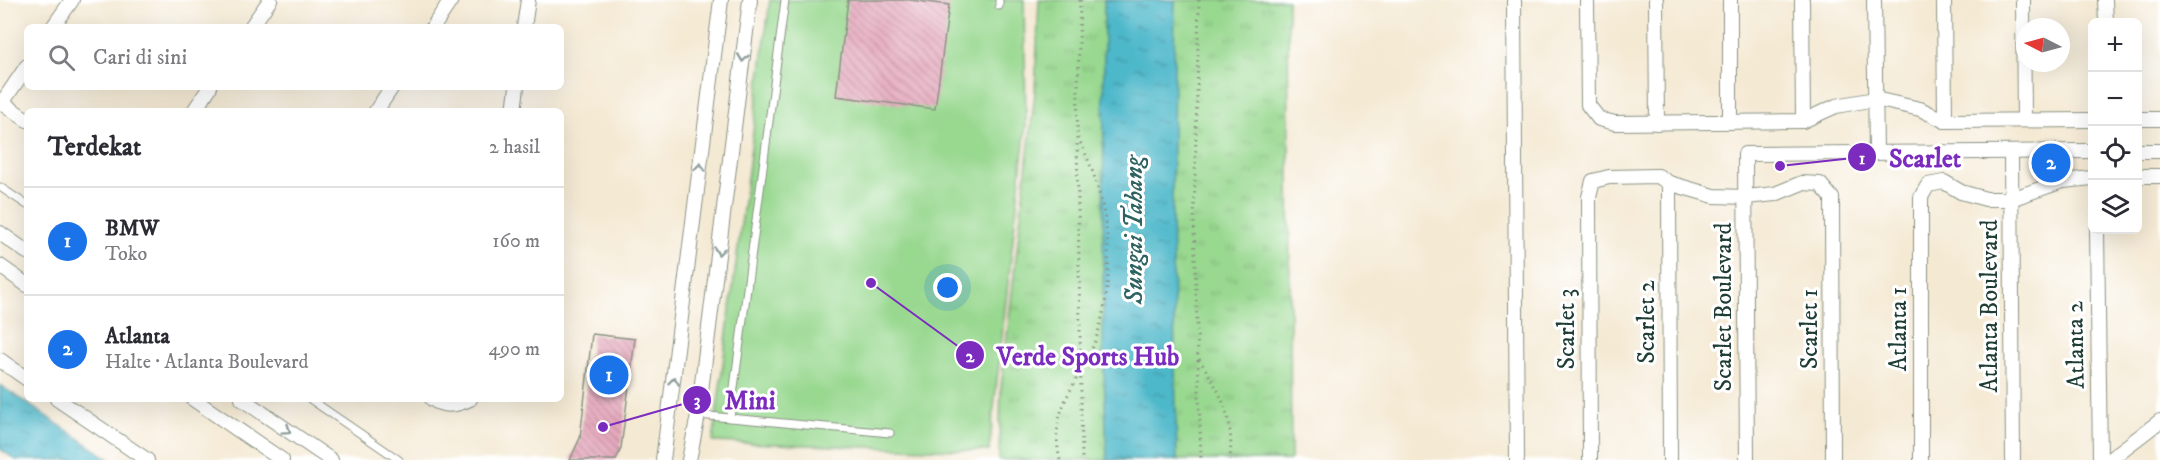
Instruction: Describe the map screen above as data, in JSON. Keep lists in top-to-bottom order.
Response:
{
  "streets": {
    "street": [
      "Atlanta Boulevard",
      "Scarlet Boulevard",
      "Scarlet 2",
      "Scarlet 3",
      "Scarlet 1",
      "Atlanta 1",
      "Atlanta 2"
    ]
  },
  "crossings": [
    ["Atlanta Boulevard", "Atlanta 1"],
    ["Scarlet Boulevard", "Scarlet 1"],
    ["Scarlet 2", "Scarlet 3"]
  ],
  "water": ["Sungai Tahang"],
  "places": ["Scarlet", "Verde Sports Hub", "Mini"],
  "north": "left",
  "page": {
    "map_buttons": ["+", "−"],
    "search": "Cari di sini",
    "heading": ["Terdekat", "2 hasil"],
    "pins": ["2", "1"],
    "list": [
      {
        "mark": "1",
        "name": "BMW",
        "note": "Toko",
        "value": "160 m"
      },
      {
        "mark": "2",
        "name": "Atlanta",
        "note": "Halte · Atlanta Boulevard",
        "value": "490 m"
      }
    ]
  }
}
